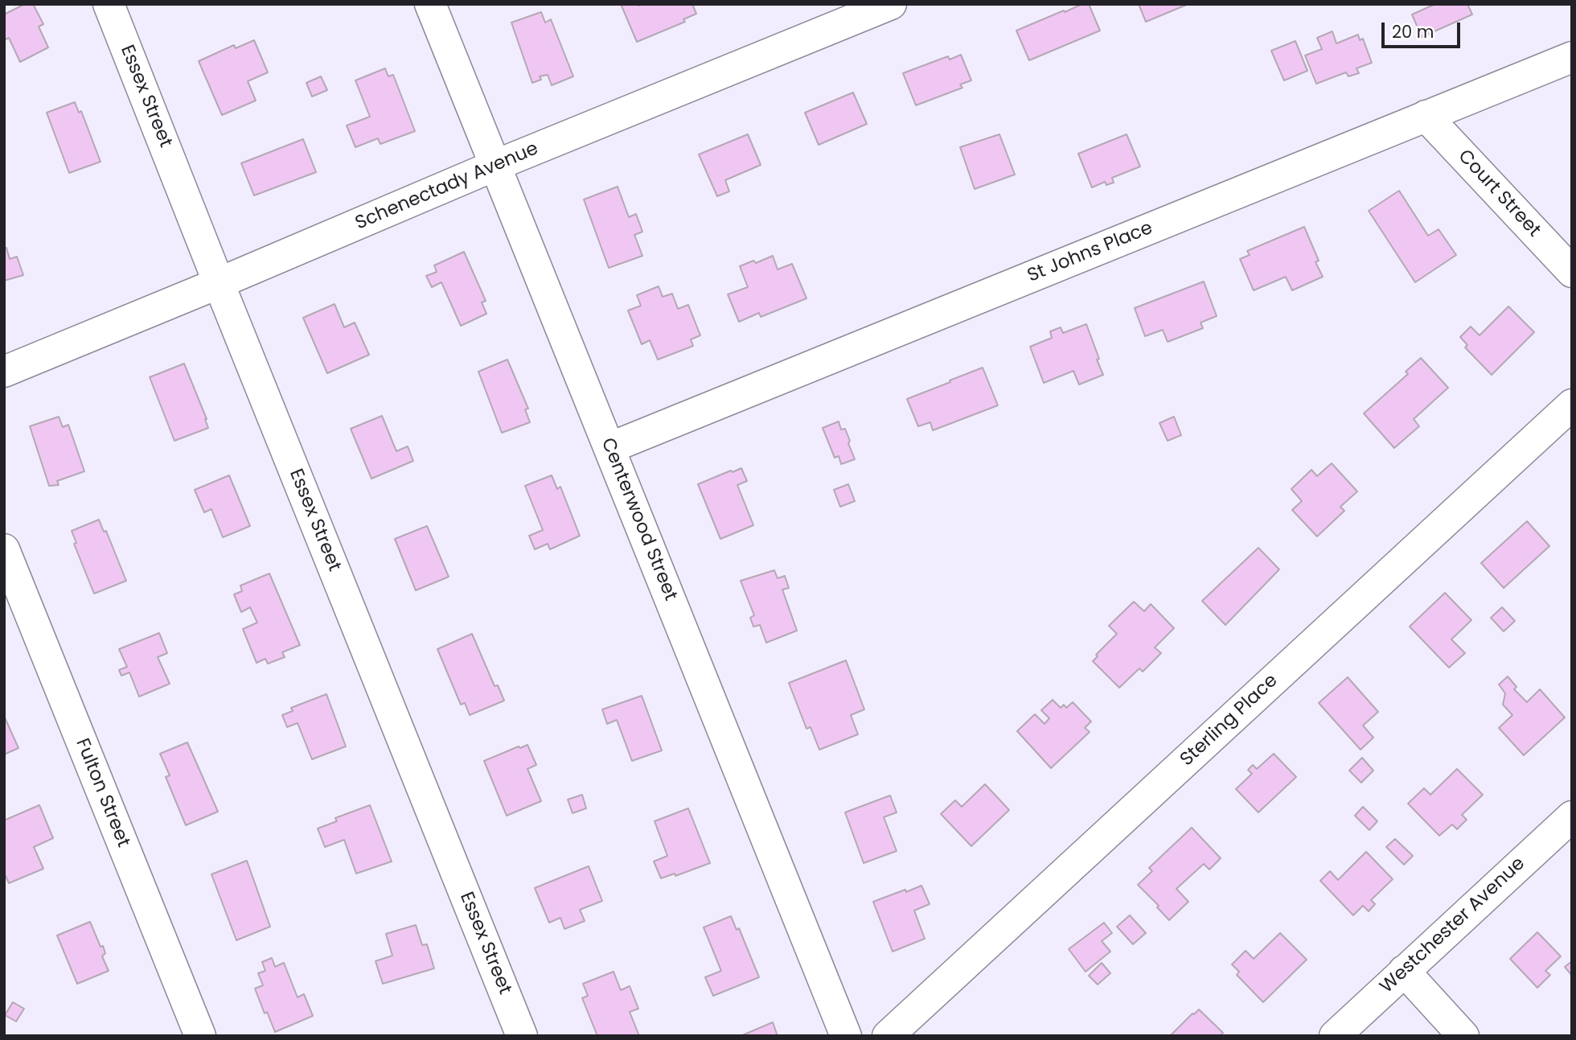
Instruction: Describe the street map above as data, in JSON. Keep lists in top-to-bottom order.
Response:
{
  "streets": {
    "street": [
      "Essex Street",
      "Schenectady Avenue",
      "Court Street",
      "St Johns Place",
      "Centerwood Street",
      "Sterling Place",
      "Fulton Street",
      "Westchester Avenue"
    ]
  },
  "crossings": [
    ["Essex Street", "Schenectady Avenue"],
    ["Schenectady Avenue", "Centerwood Street"],
    ["Court Street", "St Johns Place"],
    ["St Johns Place", "Centerwood Street"]
  ],
  "scale_bar": "20 m"
}
